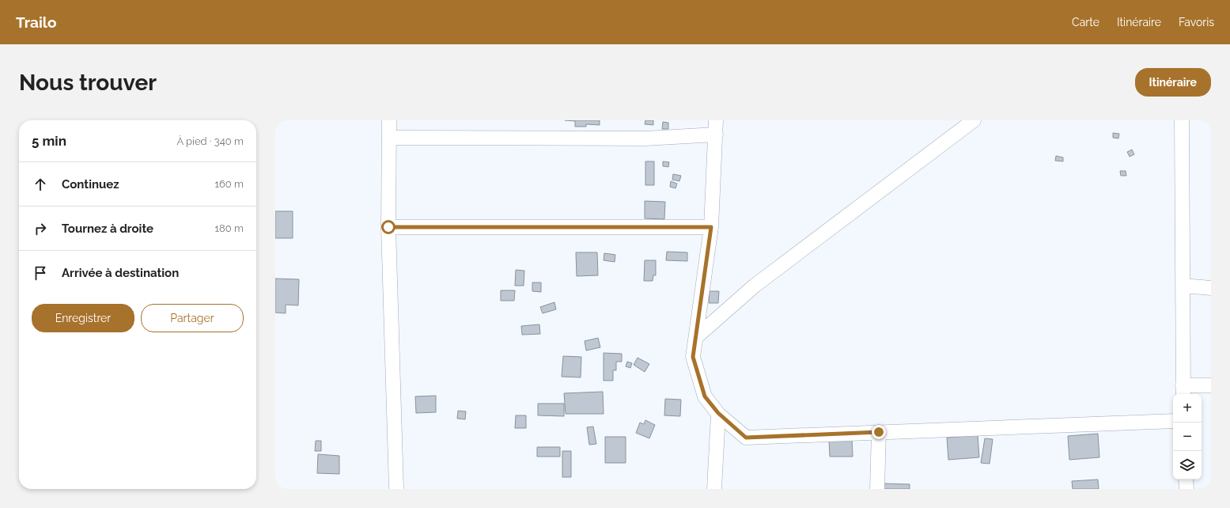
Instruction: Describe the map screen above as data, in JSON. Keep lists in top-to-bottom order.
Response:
{
  "page": {
    "header": "Trailo",
    "nav": ["Carte", "Itinéraire", "Favoris"],
    "buttons": [
      "Itinéraire",
      ["Enregistrer", "Partager"]
    ],
    "title": "Nous trouver",
    "heading": ["5 min", "À pied · 340 m"],
    "list": [
      ["Continuez", "160 m"],
      ["Tournez à droite", "180 m"],
      "Arrivée à destination"
    ],
    "map_buttons": ["+", "−"]
  }
}
